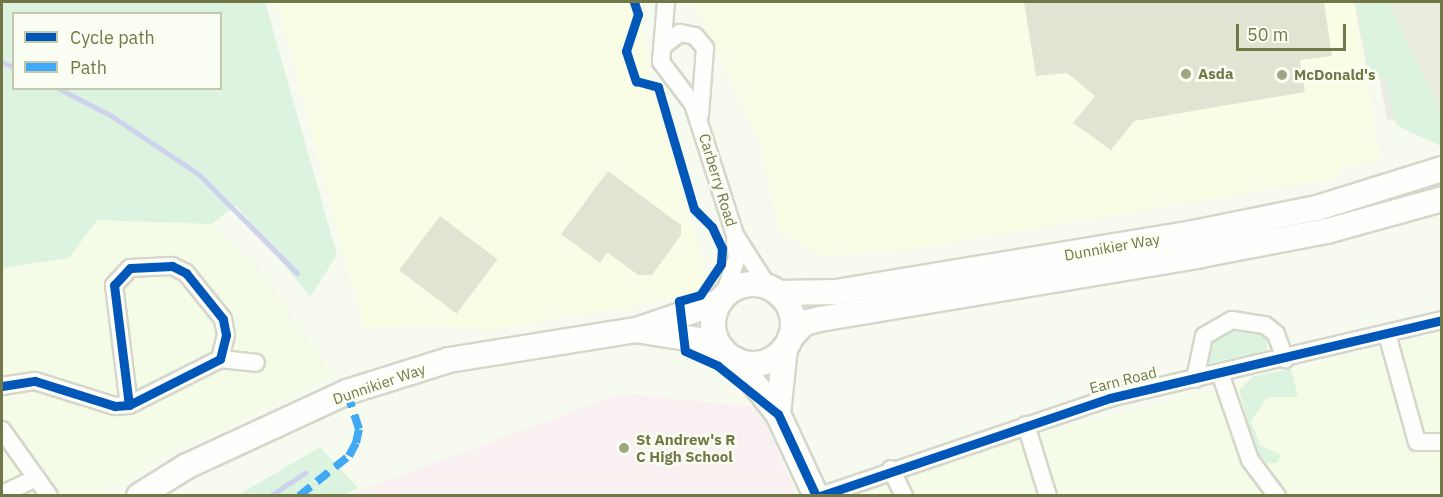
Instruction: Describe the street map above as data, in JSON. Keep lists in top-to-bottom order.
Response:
{
  "streets": {
    "main road": ["Dunnikier Way"],
    "street": ["Carberry Road", "Earn Road"]
  },
  "crossings": [
    ["Carberry Road", "Dunnikier Way"]
  ],
  "places": ["Asda", "McDonald's", "St Andrew's R C High School"],
  "legend": ["Cycle path", "Path"],
  "scale_bar": "50 m"
}
